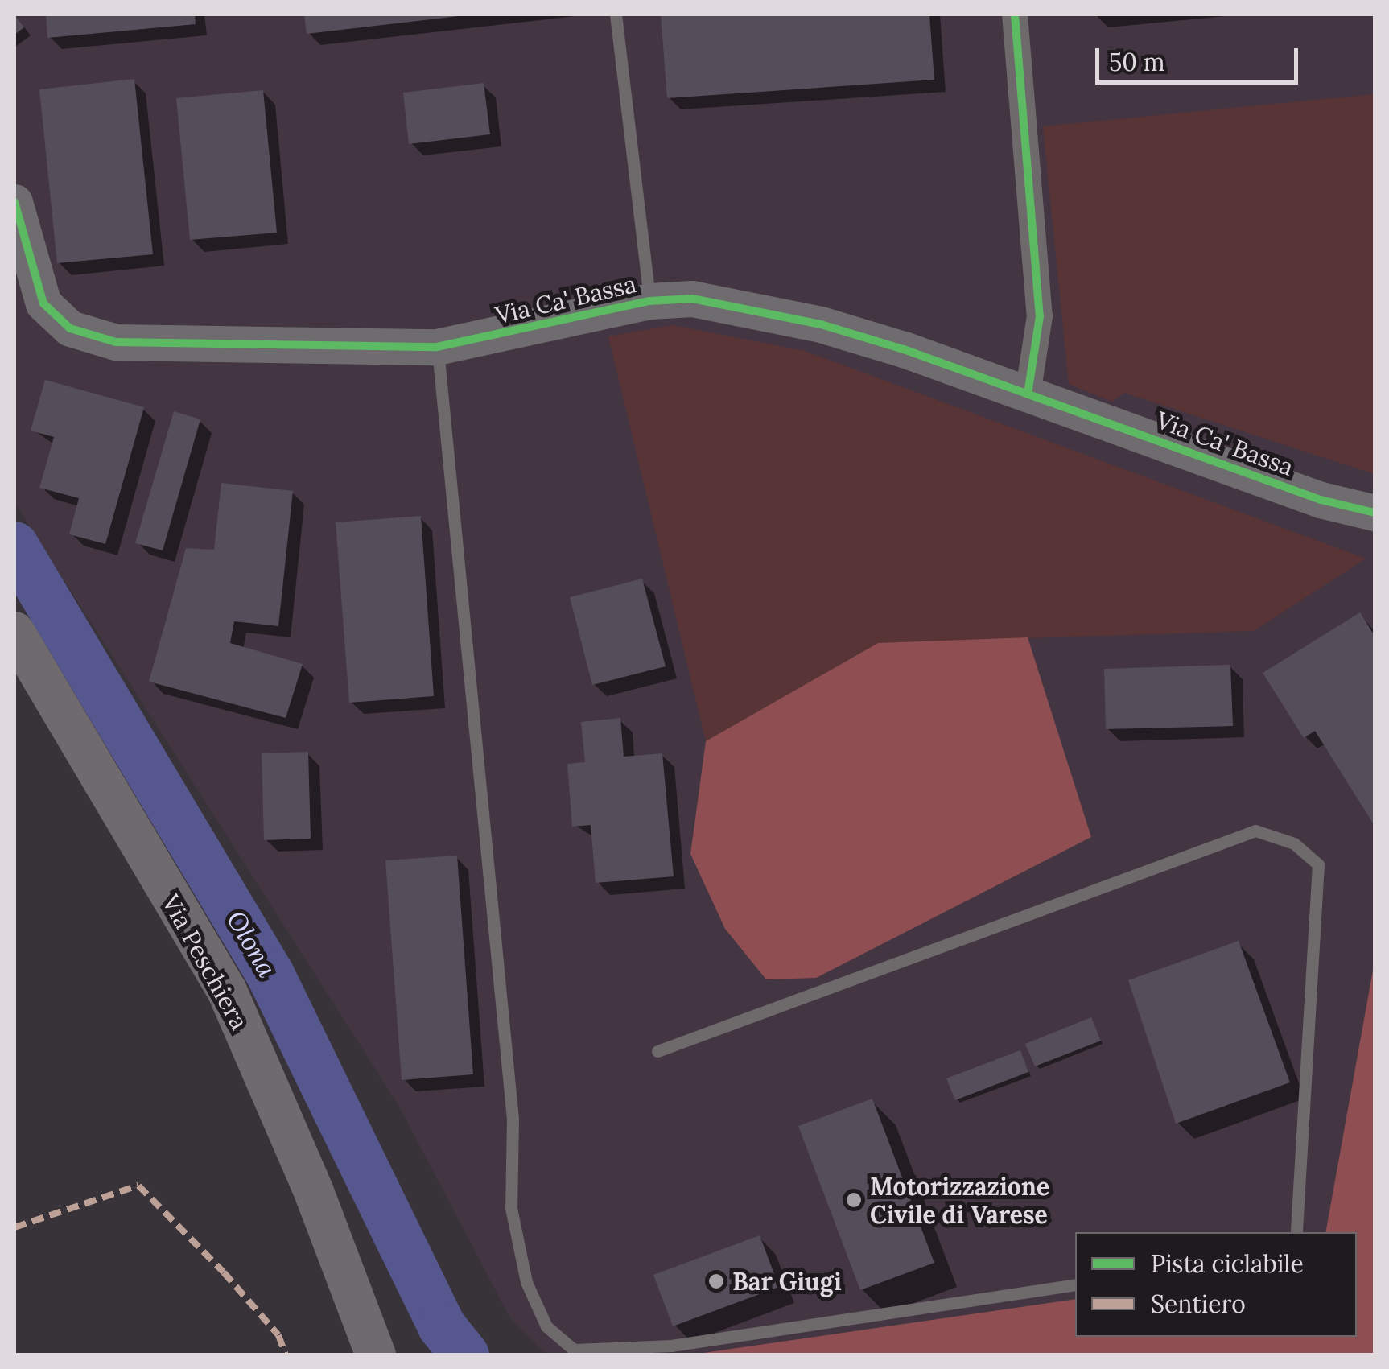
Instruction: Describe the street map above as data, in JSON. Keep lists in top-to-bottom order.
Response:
{
  "streets": {
    "main road": ["Via Peschiera"],
    "street": ["Via Ca' Bassa"]
  },
  "water": ["Olona"],
  "places": ["Motorizzazione Civile di Varese", "Bar Giugi"],
  "legend": ["Pista ciclabile", "Sentiero"],
  "scale_bar": "50 m"
}
